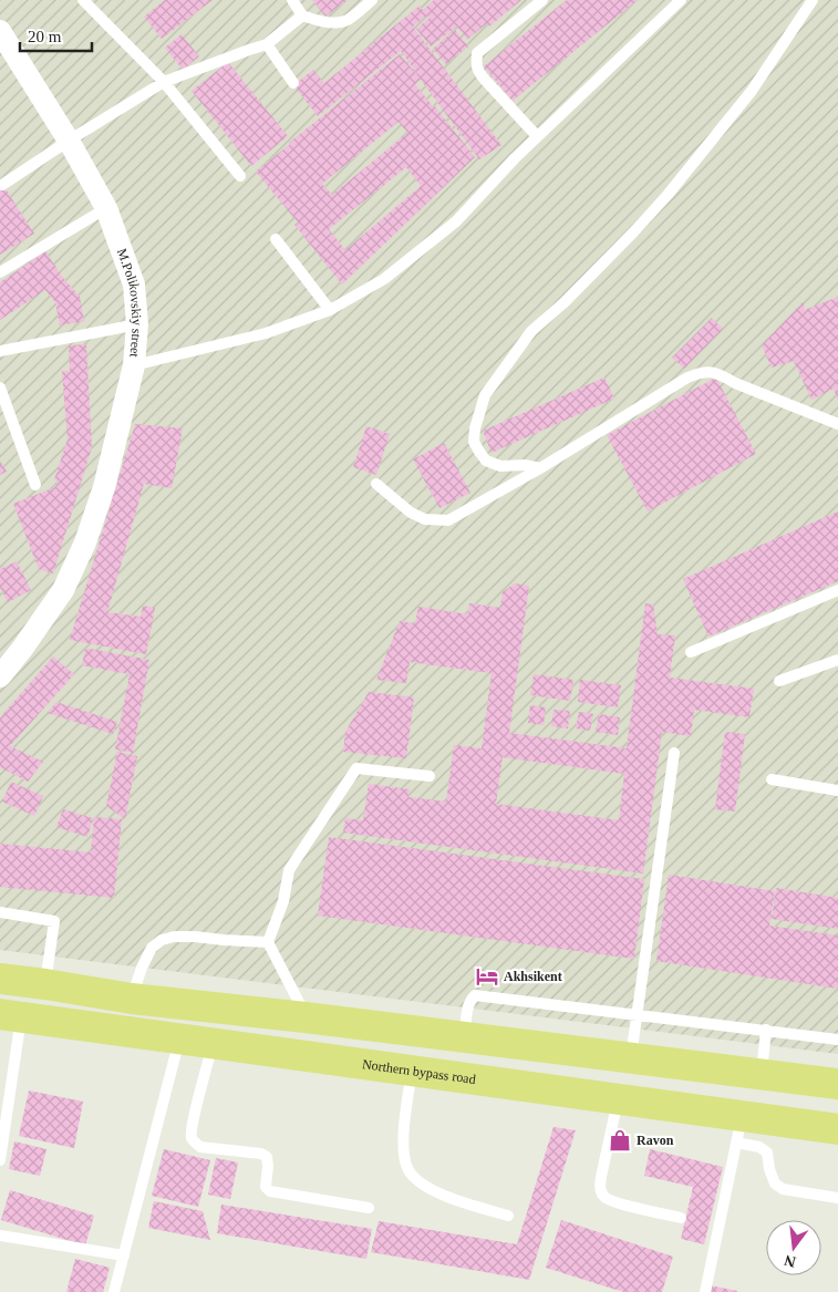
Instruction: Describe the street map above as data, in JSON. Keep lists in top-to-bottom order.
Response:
{
  "streets": {
    "main road": ["Northern bypass road"],
    "street": ["M.Polikovskiy street"]
  },
  "places": {
    "hotel": ["Akhsikent"],
    "shop": ["Ravon"]
  },
  "scale_bar": "20 m",
  "north": "bottom"
}
